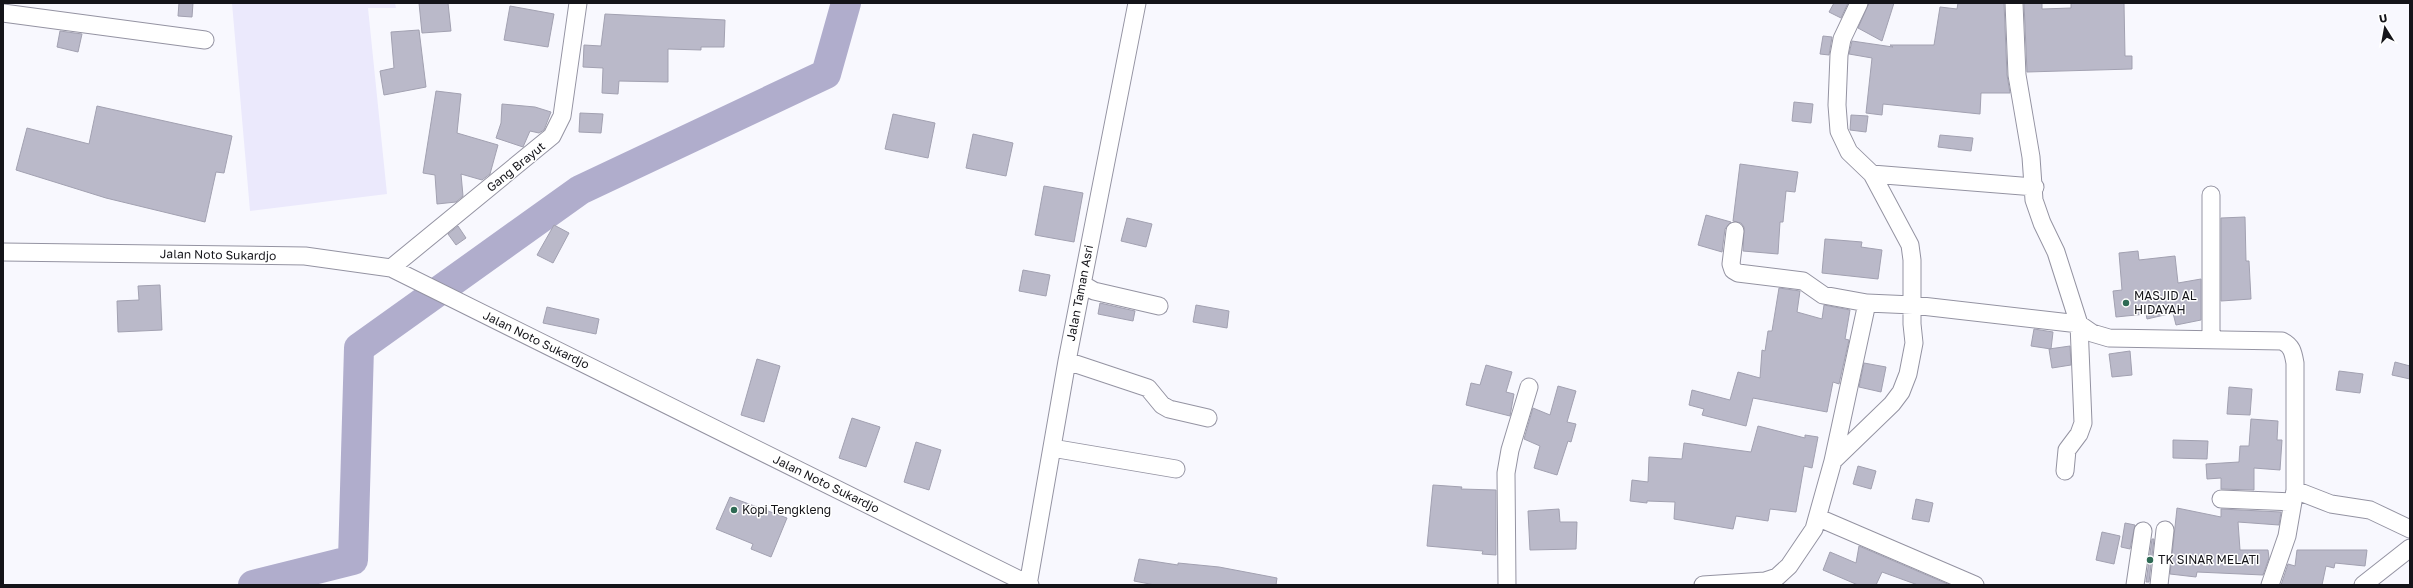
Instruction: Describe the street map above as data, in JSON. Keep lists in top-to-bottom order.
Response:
{
  "streets": {
    "street": ["Gang Brayut", "Jalan Noto Sukardjo", "Jalan Taman Asri"]
  },
  "crossings": [
    ["Gang Brayut", "Jalan Noto Sukardjo"],
    ["Jalan Noto Sukardjo", "Jalan Taman Asri"]
  ],
  "places": ["MASJID AL HIDAYAH", "Kopi Tengkleng", "TK SINAR MELATI"],
  "north": "top"
}
